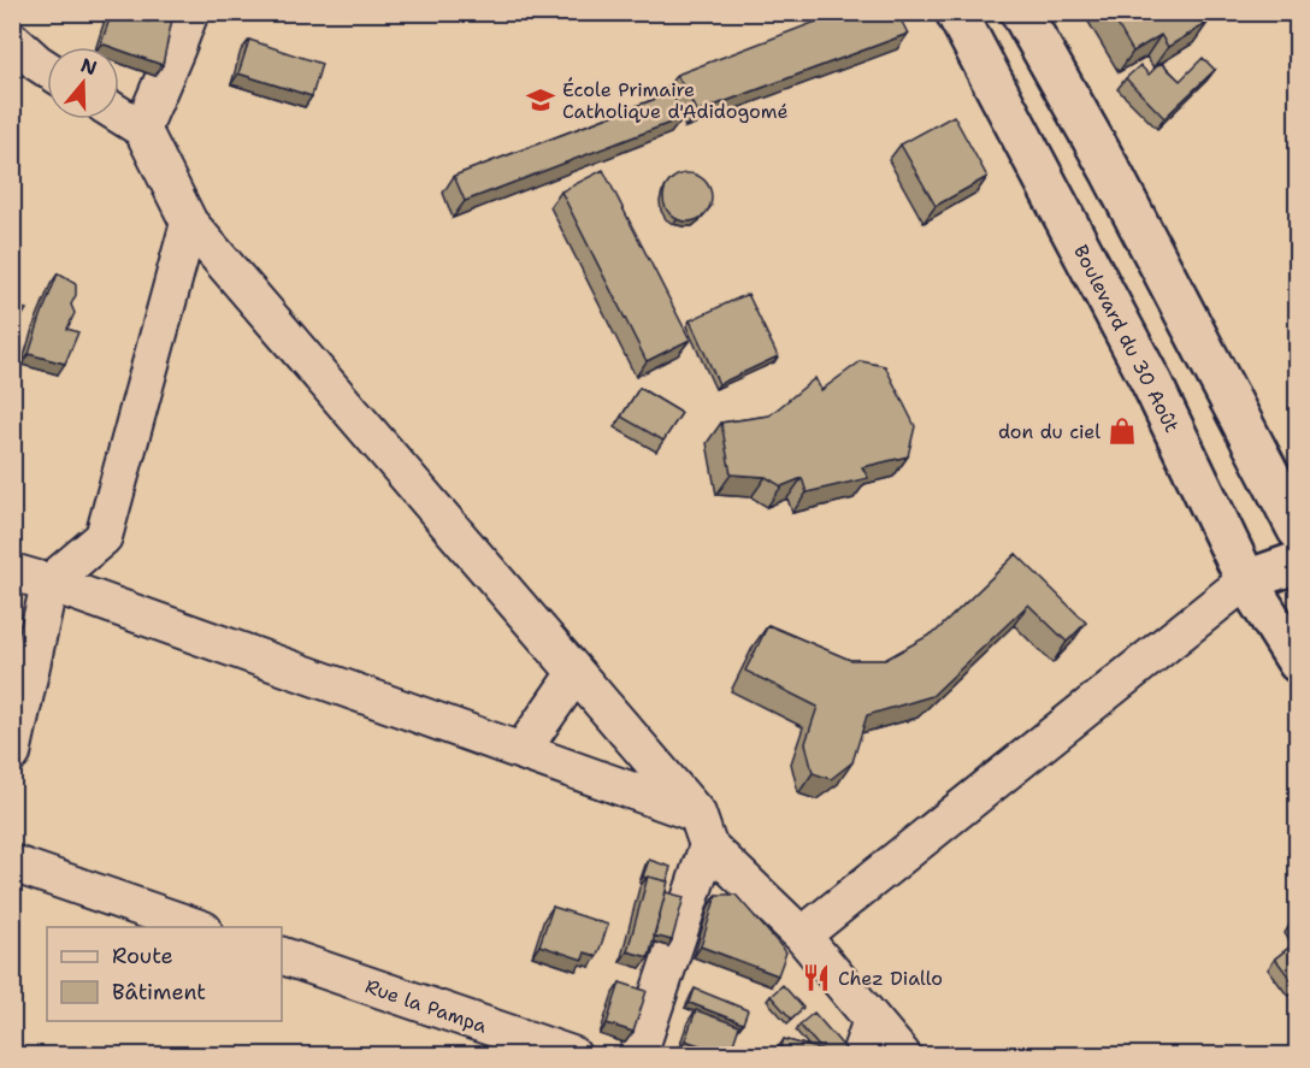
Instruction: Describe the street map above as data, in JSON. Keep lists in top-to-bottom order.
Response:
{
  "streets": {
    "highway": ["Boulevard du 30 Août"],
    "street": ["Rue la Pampa"]
  },
  "places": {
    "school or university": ["École Primaire Catholique d'Adidogomé"],
    "shop": ["don du ciel"],
    "restaurant": ["Chez Diallo"]
  },
  "legend": ["Route", "Bâtiment"],
  "north": "top"
}
